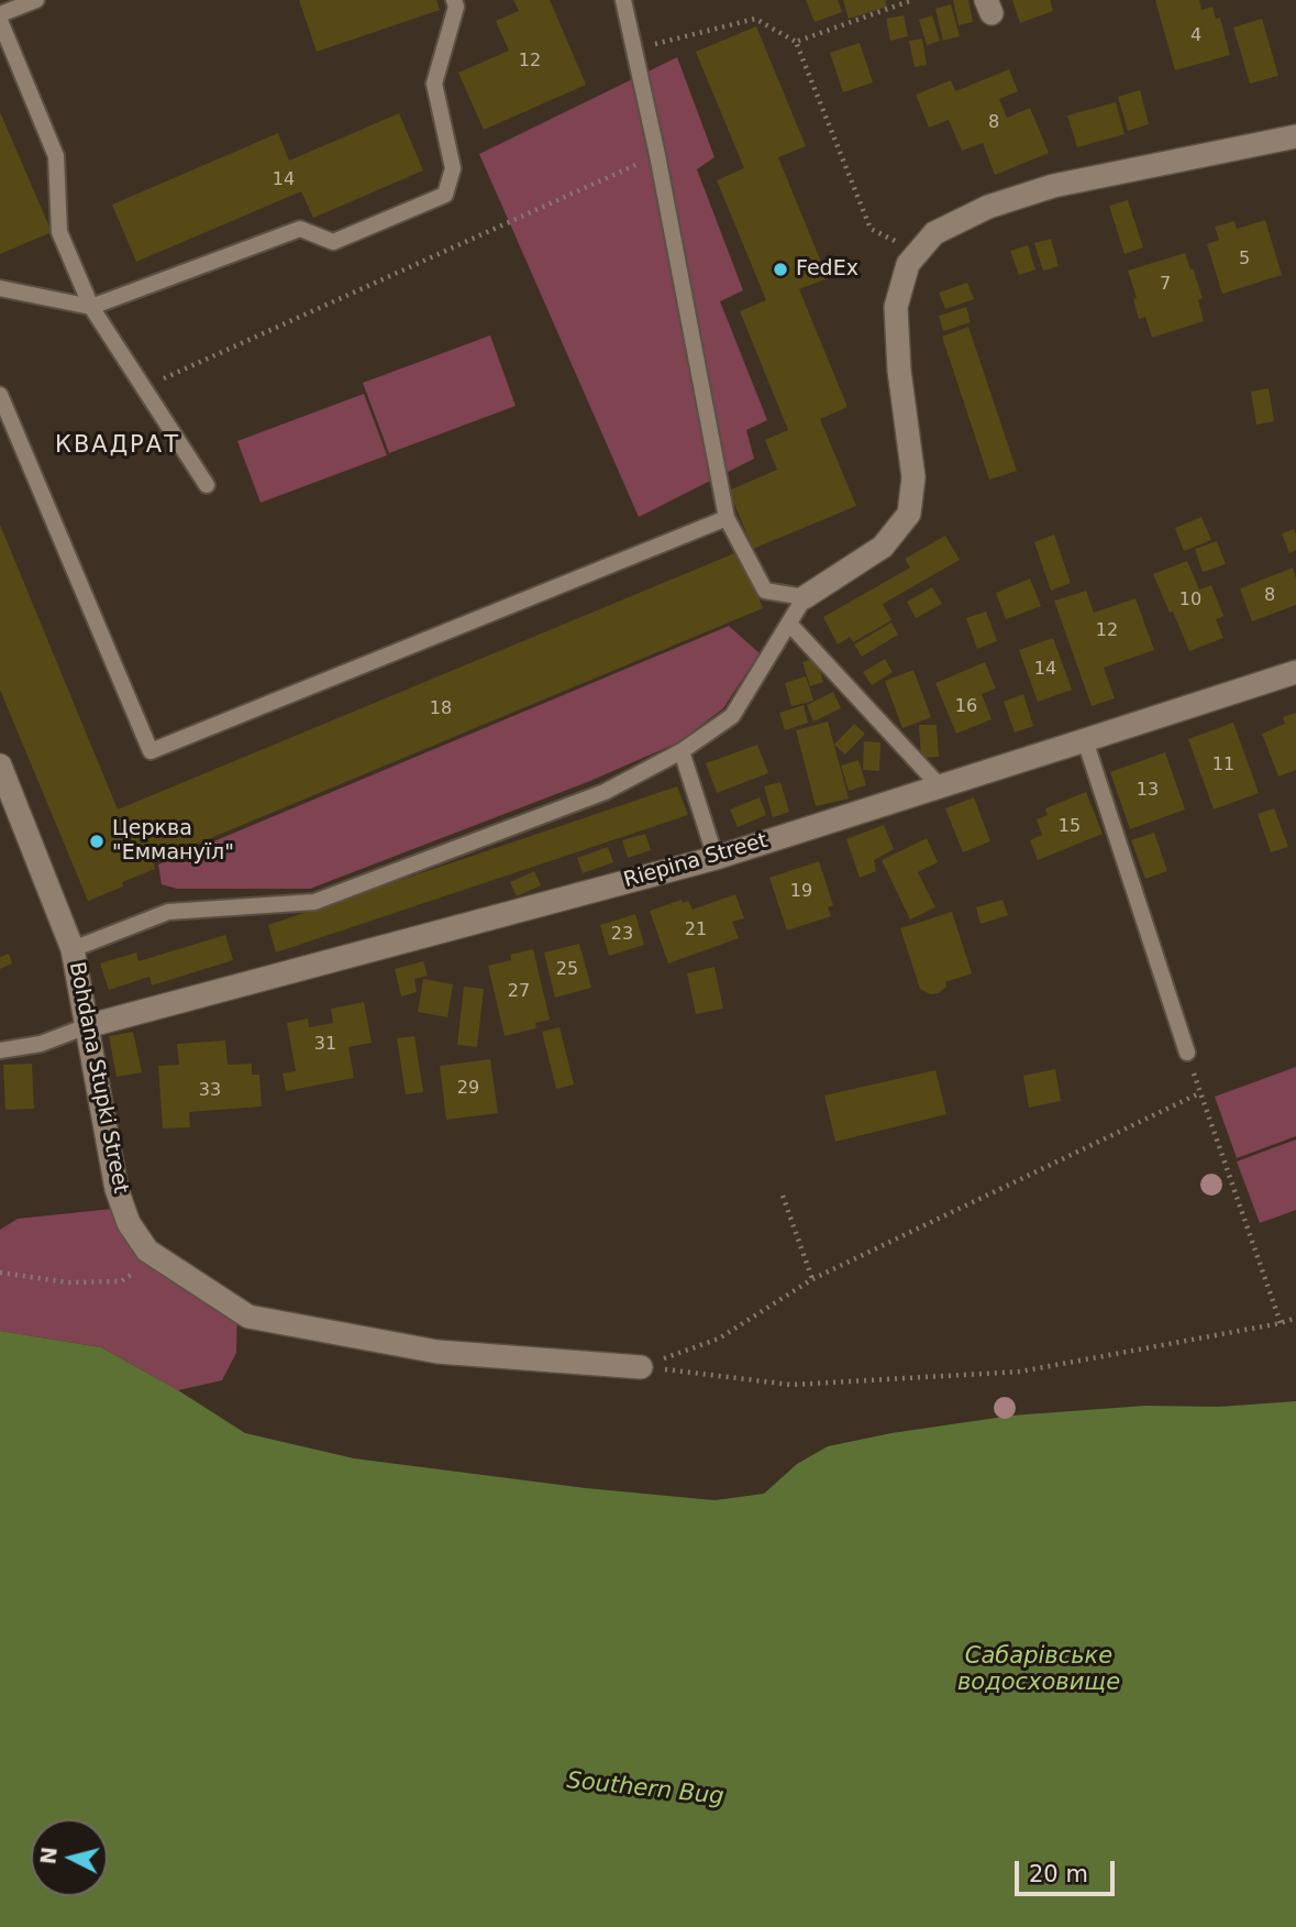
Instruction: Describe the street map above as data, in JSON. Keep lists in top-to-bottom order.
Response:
{
  "streets": {
    "street": ["Riepina Street", "Bohdana Stupki Street"]
  },
  "crossings": [
    ["Riepina Street", "Bohdana Stupki Street"]
  ],
  "districts": ["КВАДРАТ"],
  "water": ["Сабарівське водосховище", "Southern Bug"],
  "places": ["FedEx", "Церква \"Еммануїл\""],
  "house_numbers": [
    "4",
    "12",
    "8",
    "14",
    "5",
    "7",
    "8",
    "10",
    "12",
    "14",
    "16",
    "18",
    "11",
    "13",
    "15",
    "19",
    "21",
    "23",
    "25",
    "27",
    "31",
    "29",
    "33"
  ],
  "scale_bar": "20 m",
  "north": "left"
}
